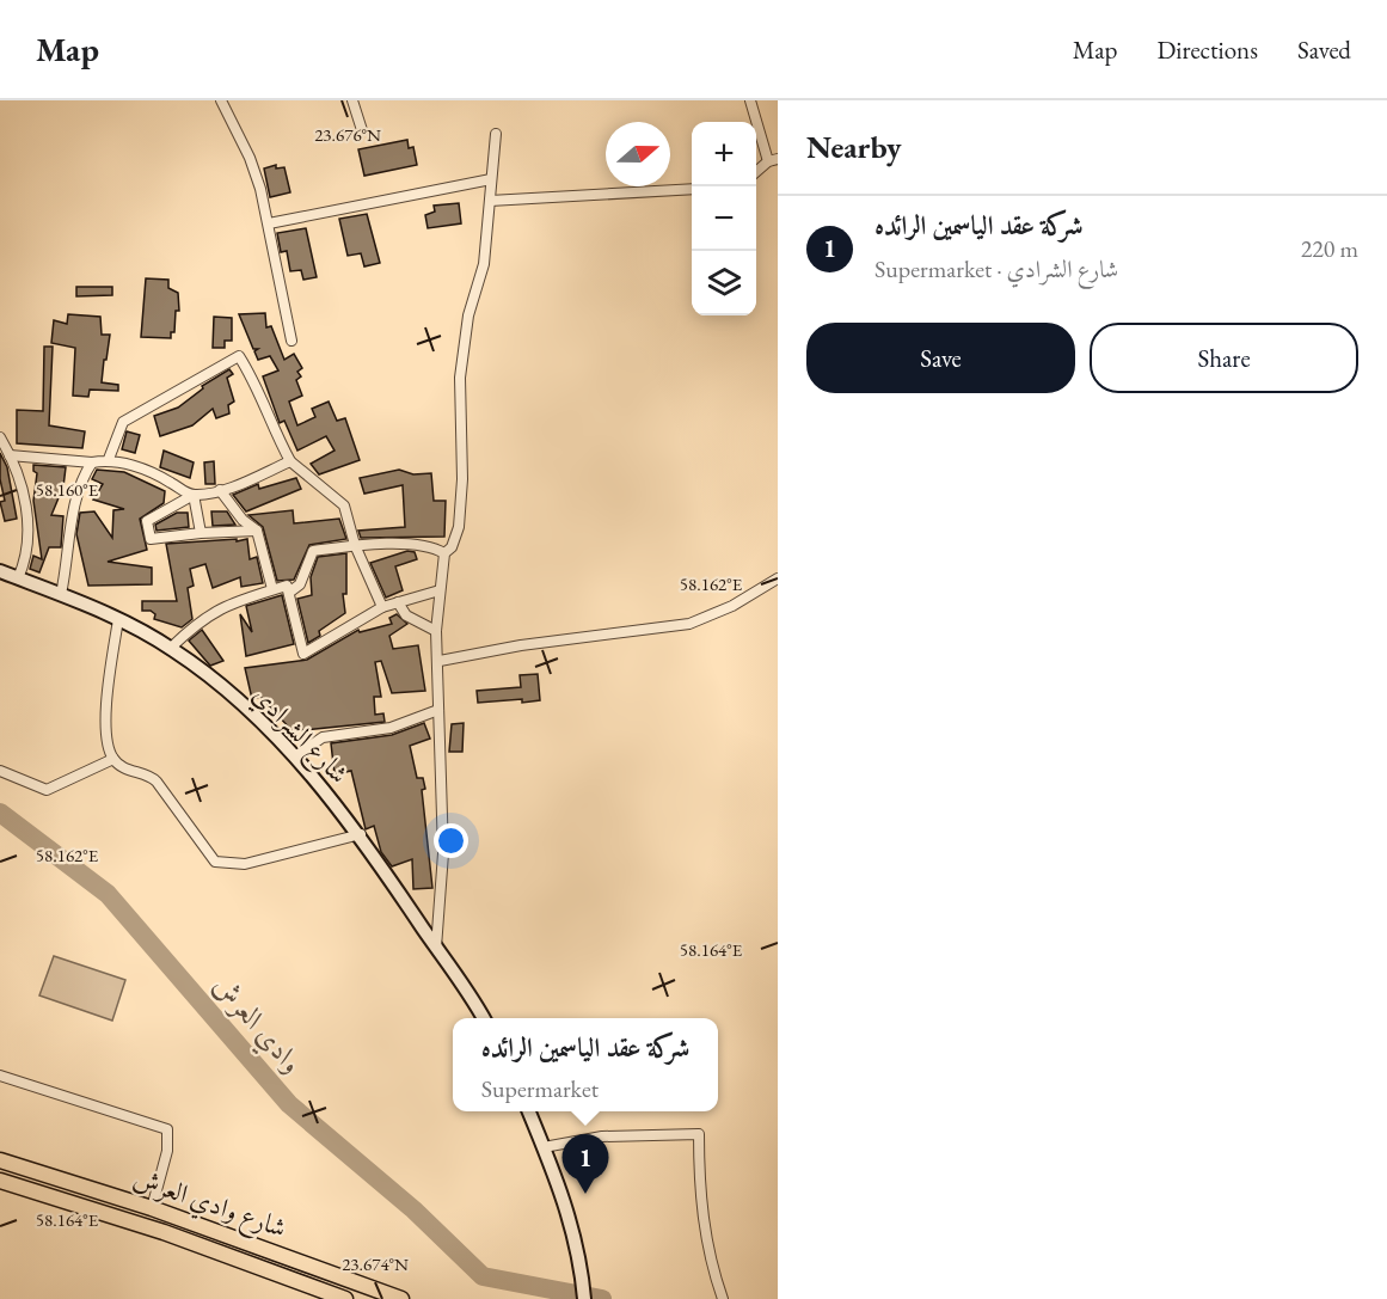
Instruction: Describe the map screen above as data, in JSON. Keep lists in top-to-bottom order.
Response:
{
  "streets": {
    "main road": ["شارع وادي العرش"],
    "street": ["شارع الشرادي"]
  },
  "water": ["وادي العرش"],
  "north": "right",
  "page": {
    "header": "Map",
    "nav": ["Map", "Directions", "Saved"],
    "heading": "Nearby",
    "map_buttons": ["+", "−"],
    "list": [
      {
        "mark": "1",
        "name": "شرکة عقد الیاسمین الرائدہ",
        "note": "Supermarket · شارع الشرادي",
        "value": "220 m"
      }
    ],
    "buttons": ["Save", "Share"],
    "popup": ["شرکة عقد الیاسمین الرائدہ", "Supermarket"],
    "pins": "1"
  },
  "coordinates": [
    "23.676°N",
    "58.160°E",
    "58.162°E",
    "58.164°E",
    "23.674°N"
  ]
}
